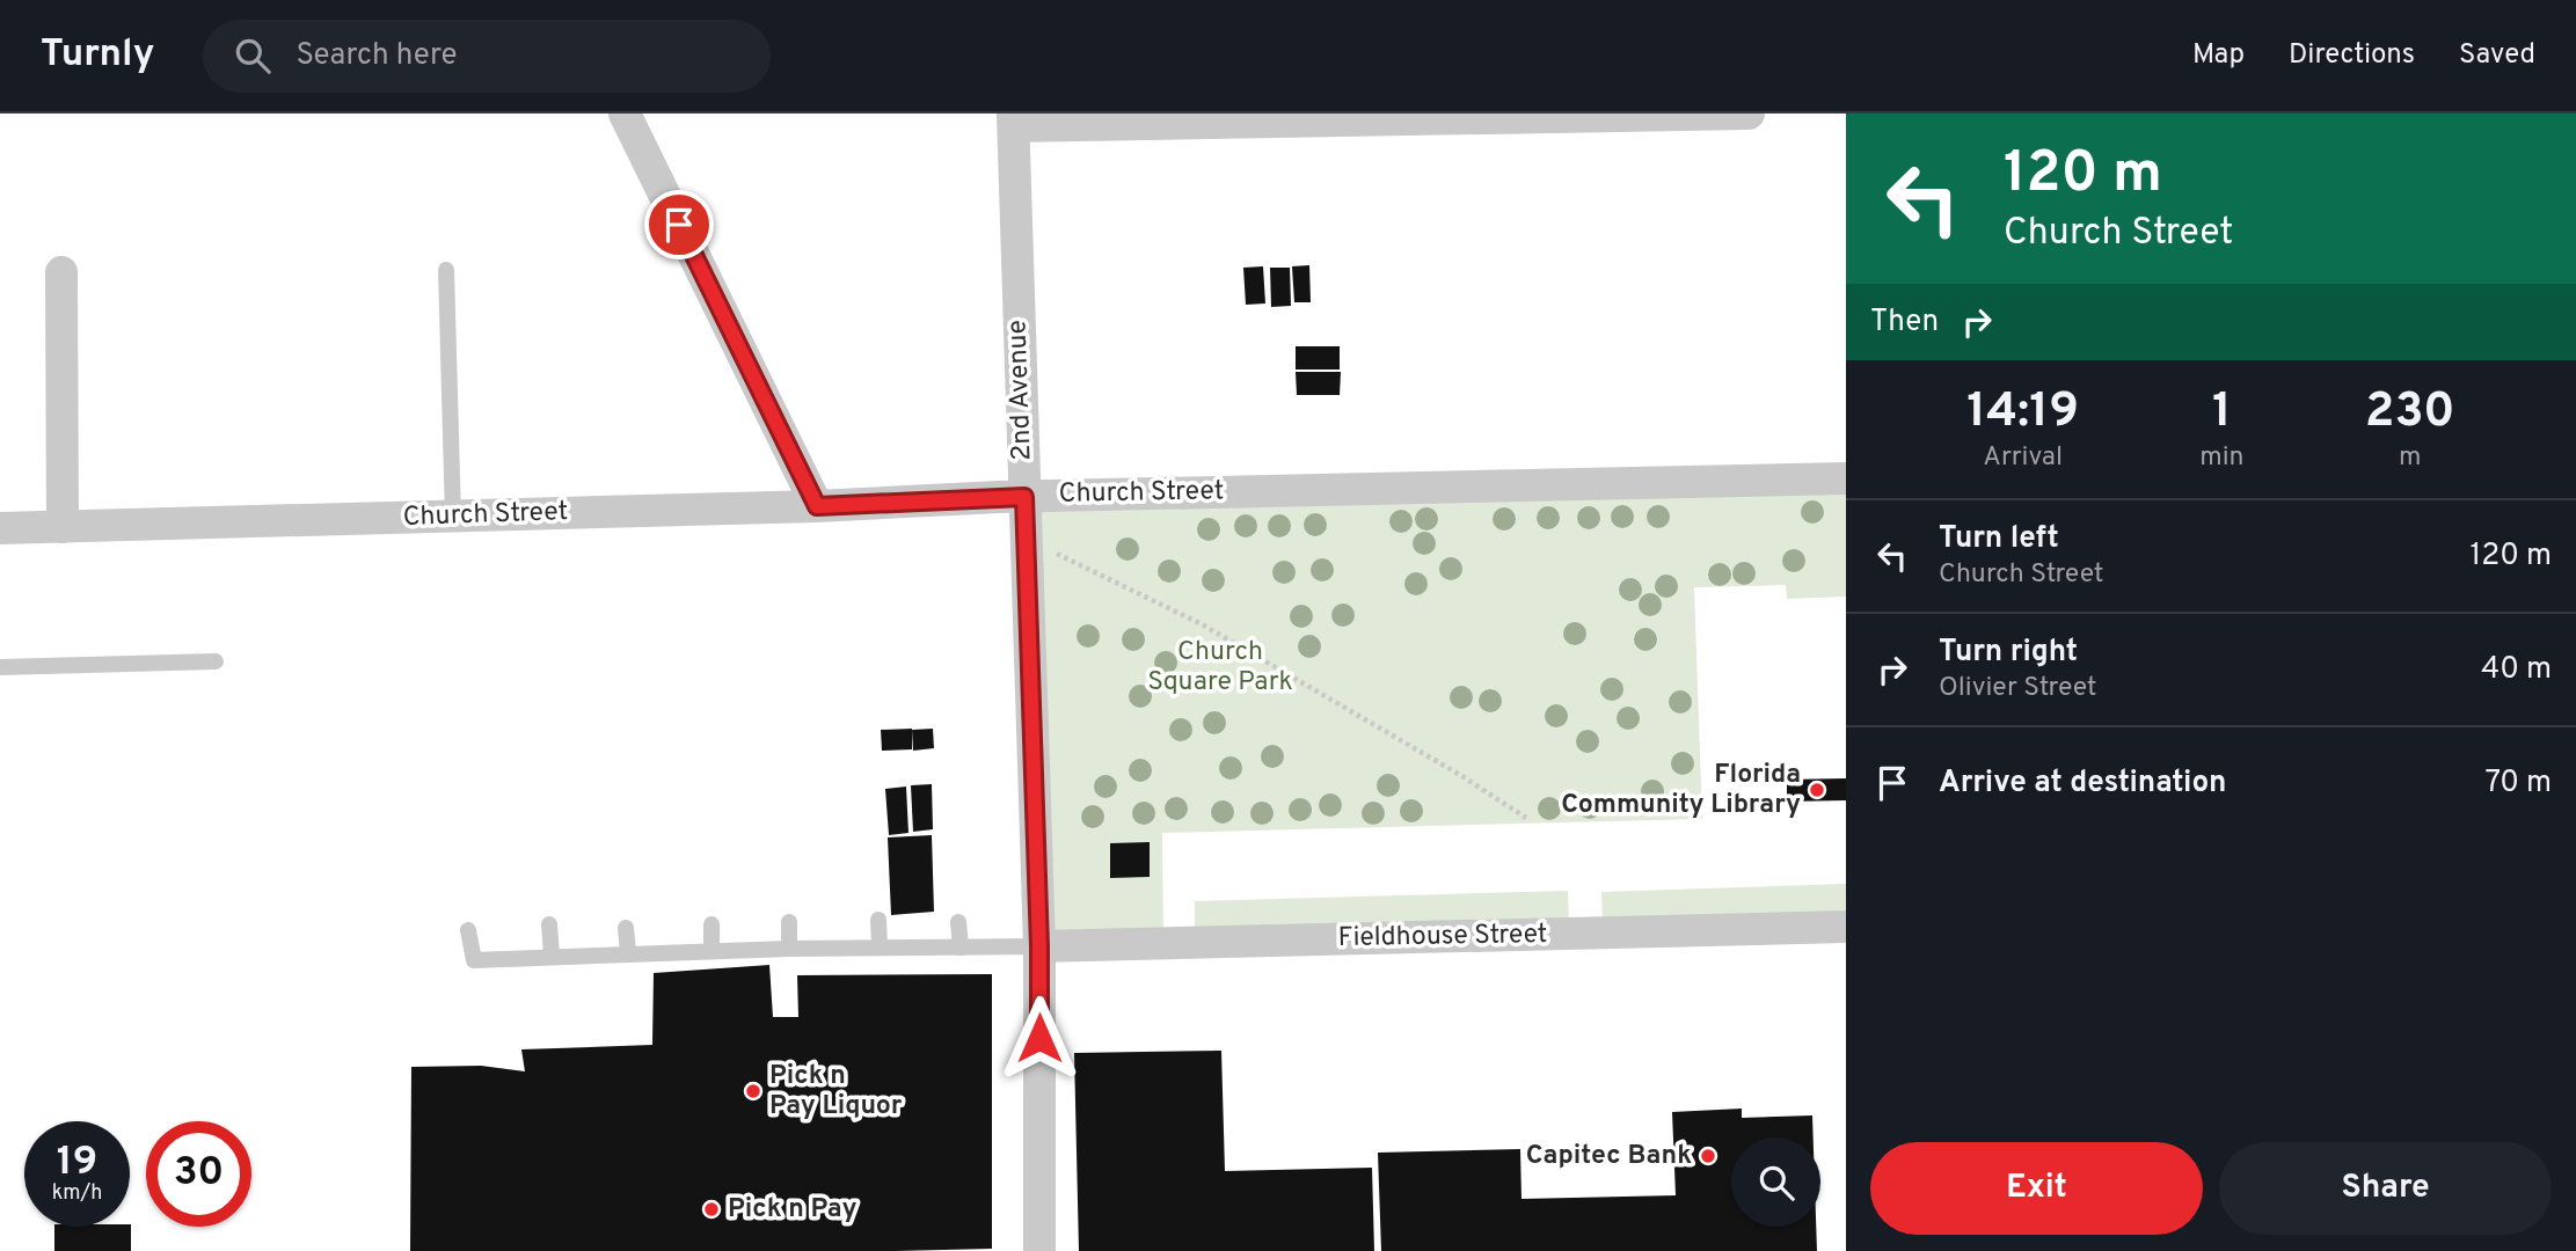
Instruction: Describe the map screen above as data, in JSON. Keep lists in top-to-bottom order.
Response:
{
  "streets": {
    "street": ["2nd Avenue", "Church Street", "Fieldhouse Street"]
  },
  "crossings": [
    ["2nd Avenue", "Church Street"],
    ["2nd Avenue", "Fieldhouse Street"]
  ],
  "parks": ["Church Square Park"],
  "places": [
    "Florida Community Library",
    "Pick n Pay Liquor",
    "Capitec Bank",
    "Pick n Pay"
  ],
  "page": {
    "header": "Turnly",
    "search": "Search here",
    "nav": ["Map", "Directions", "Saved"],
    "turn": ["120 m", "Church Street"],
    "then": "Then",
    "eta": [
      "14:19",
      "Arrival",
      "1",
      "min",
      "230",
      "m"
    ],
    "list": [
      {
        "name": "Turn left",
        "note": "Church Street",
        "value": "120 m"
      },
      {
        "name": "Turn right",
        "note": "Olivier Street",
        "value": "40 m"
      },
      {
        "name": "Arrive at destination",
        "value": "70 m"
      }
    ],
    "speed": "19 km/h",
    "limit": "30",
    "buttons": ["Exit", "Share"]
  }
}
